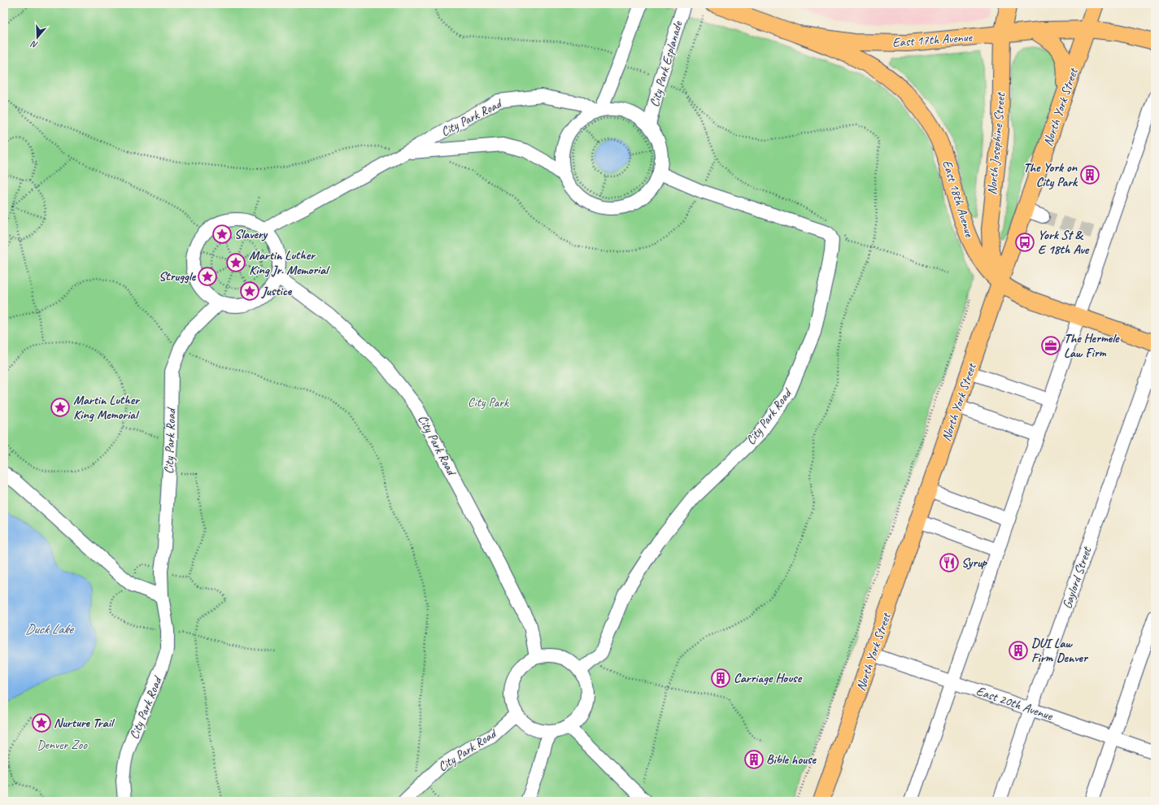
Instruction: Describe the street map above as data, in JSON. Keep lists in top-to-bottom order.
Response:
{
  "streets": {
    "main road": [
      "East 17th Avenue",
      "North York Street",
      "North Josephine Street",
      "East 18th Avenue"
    ],
    "street": [
      "City Park Esplanade",
      "City Park Road",
      "Gaylord Street",
      "East 20th Avenue"
    ]
  },
  "crossings": [
    ["East 17th Avenue", "North York Street"],
    ["East 17th Avenue", "North Josephine Street"],
    ["East 17th Avenue", "East 18th Avenue"],
    ["North York Street", "North Josephine Street"],
    ["North York Street", "East 18th Avenue"],
    ["North York Street", "East 20th Avenue"],
    ["North Josephine Street", "East 18th Avenue"],
    ["Gaylord Street", "East 20th Avenue"]
  ],
  "water": ["Duck Lake"],
  "parks": ["City Park", "Denver Zoo"],
  "places": {
    "building": [
      "The York on City Park",
      "DUI Law Firm Denver",
      "Carriage House",
      "Bible house"
    ],
    "place": [
      "Slavery",
      "Martin Luther King Jr. Memorial",
      "Struggle",
      "Justice",
      "Martin Luther King Memorial",
      "Nurture Trail"
    ],
    "bus stop": ["York St & E 18th Ave"],
    "office": ["The Hermele Law Firm"],
    "restaurant": ["Syrup"]
  },
  "north": "bottom"
}
